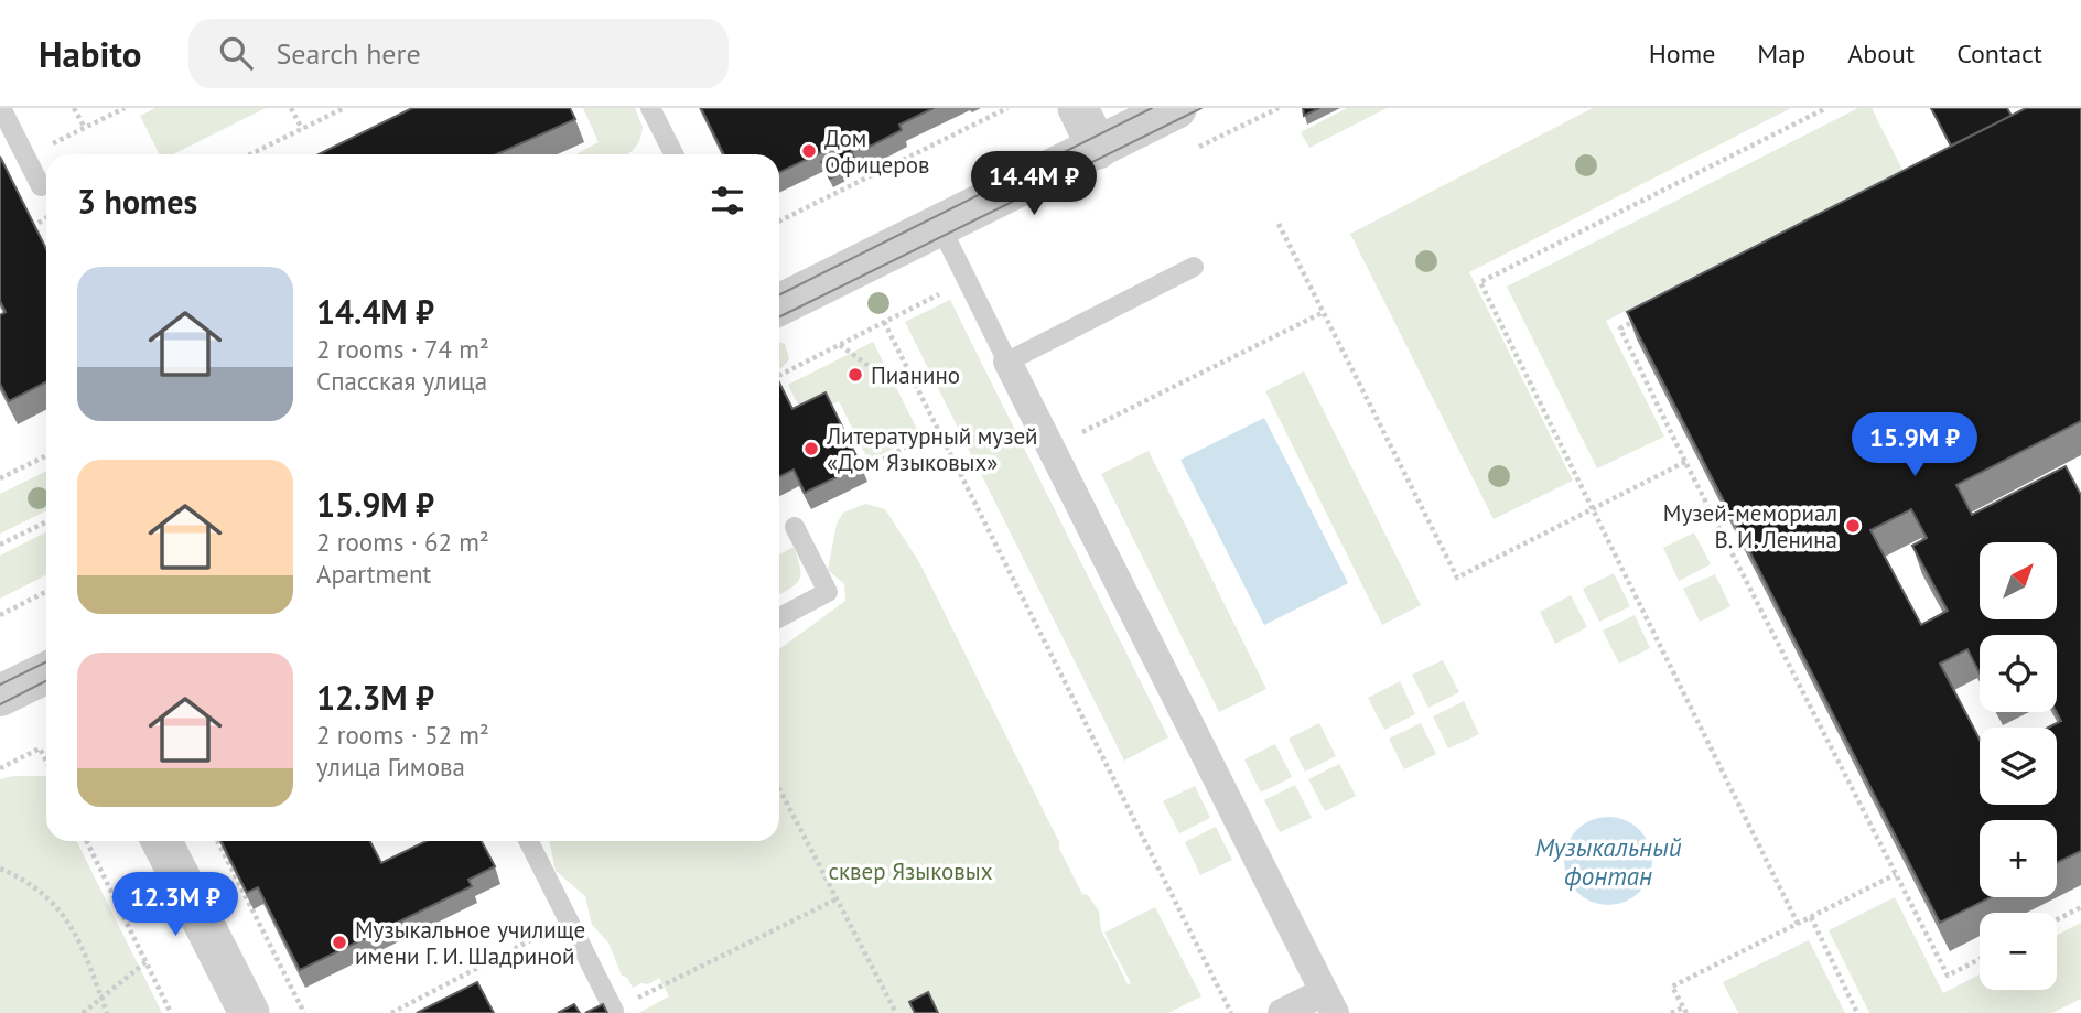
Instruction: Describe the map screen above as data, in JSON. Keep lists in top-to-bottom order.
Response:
{
  "water": ["Музыкальный фонтан"],
  "parks": ["сквер Языковых"],
  "places": [
    "Дом Офицеров",
    "Пианино",
    "Литературный музей «Дом Языковых»",
    "Музей-мемориал В. И. Ленина",
    "Музыкальное училище имени Г. И. Шадриной"
  ],
  "north": "top right",
  "page": {
    "header": "Habito",
    "search": "Search here",
    "nav": [
      "Home",
      "Map",
      "About",
      "Contact"
    ],
    "price": ["14.4M ₽", "15.9M ₽", "12.3M ₽"],
    "heading": "3 homes",
    "list": [
      {
        "name": "14.4M ₽",
        "note": "2 rooms · 74 m² · Спасская улица"
      },
      {
        "name": "15.9M ₽",
        "note": "2 rooms · 62 m² · Apartment"
      },
      {
        "name": "12.3M ₽",
        "note": "2 rooms · 52 m² · улица Гимова"
      }
    ],
    "map_buttons": ["+", "−"]
  }
}
